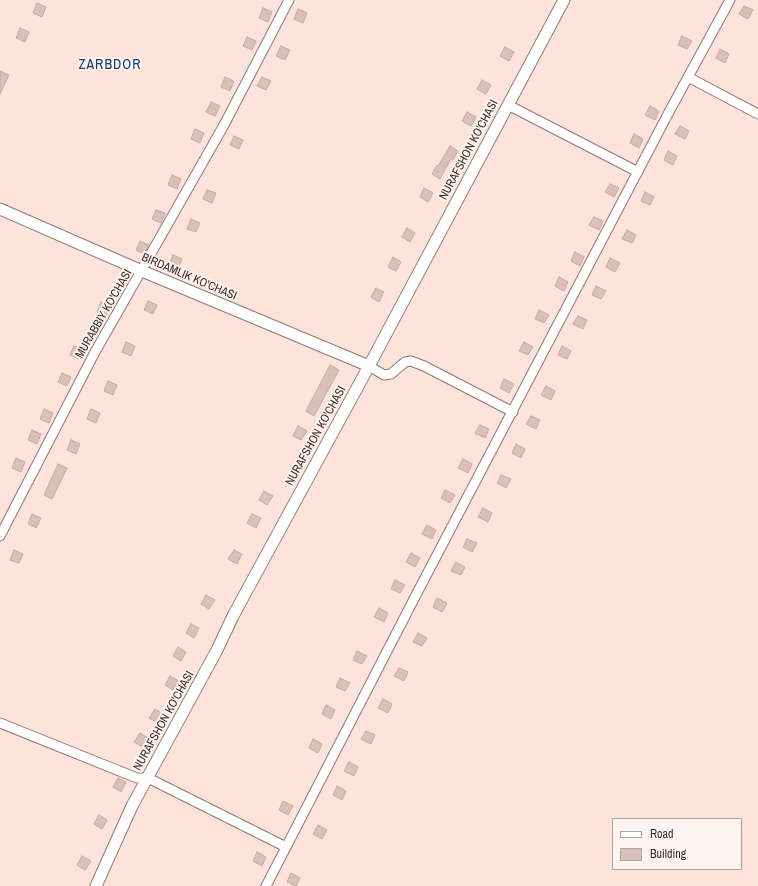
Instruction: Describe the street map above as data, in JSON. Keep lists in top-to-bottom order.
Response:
{
  "streets": {
    "street": ["NURAFSHON KO'CHASI", "BIRDAMLIK KO'CHASI", "MURABBIY KO'CHASI"]
  },
  "crossings": [
    ["NURAFSHON KO'CHASI", "BIRDAMLIK KO'CHASI"],
    ["BIRDAMLIK KO'CHASI", "MURABBIY KO'CHASI"]
  ],
  "districts": ["ZARBDOR"],
  "legend": ["Road", "Building"]
}
